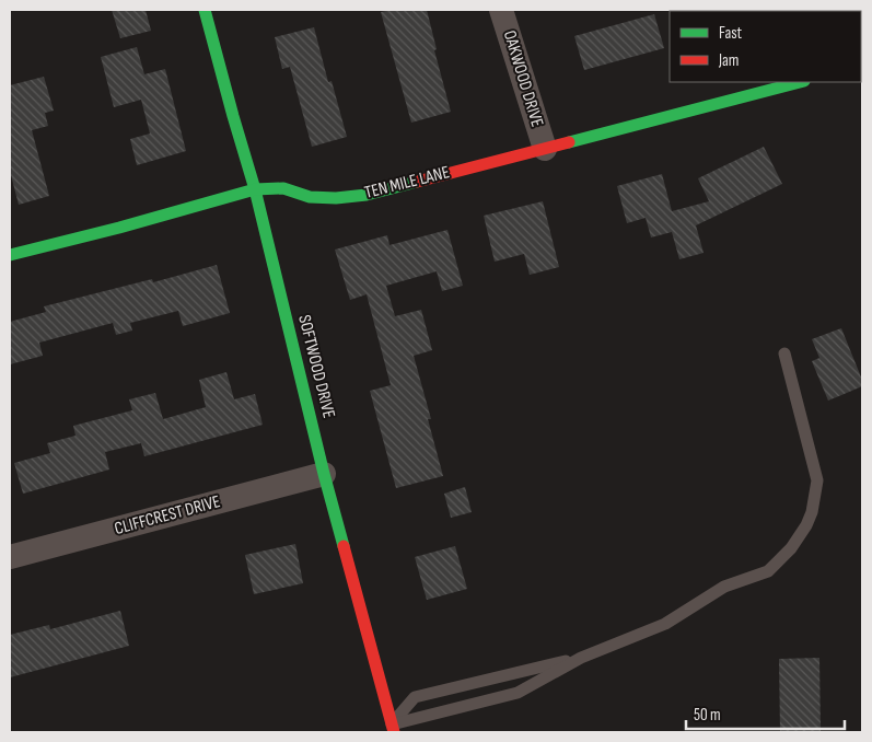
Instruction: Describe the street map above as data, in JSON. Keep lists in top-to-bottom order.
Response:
{
  "streets": {
    "street": [
      "OAKWOOD DRIVE",
      "TEN MILE LANE",
      "SOFTWOOD DRIVE",
      "CLIFFCREST DRIVE"
    ]
  },
  "crossings": [
    ["OAKWOOD DRIVE", "TEN MILE LANE"],
    ["TEN MILE LANE", "SOFTWOOD DRIVE"],
    ["SOFTWOOD DRIVE", "CLIFFCREST DRIVE"]
  ],
  "legend": ["Fast", "Jam"],
  "scale_bar": "50 m"
}
